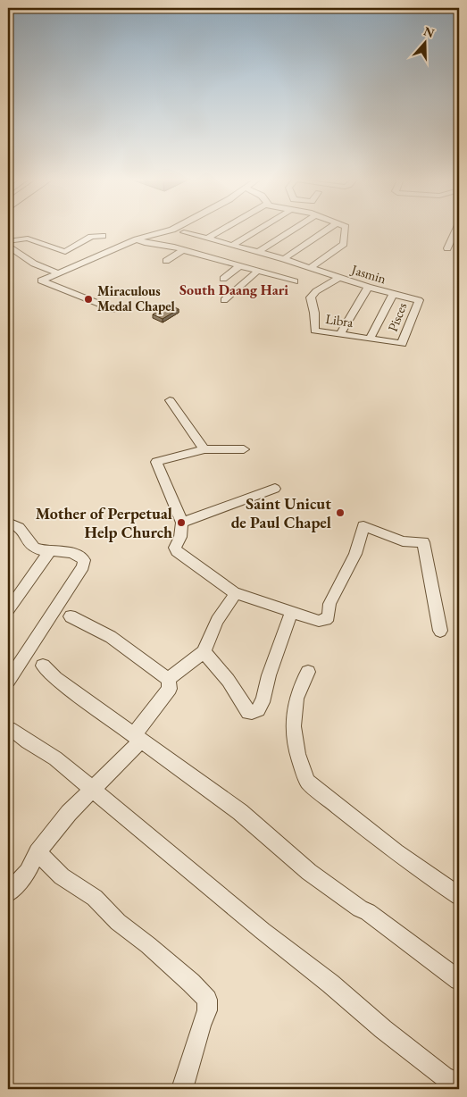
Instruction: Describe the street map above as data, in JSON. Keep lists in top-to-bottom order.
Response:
{
  "streets": {
    "street": ["Jasmin", "Pisces", "Libra"]
  },
  "crossings": [
    ["Jasmin", "Pisces"],
    ["Jasmin", "Libra"],
    ["Pisces", "Libra"]
  ],
  "districts": ["South Daang Hari"],
  "places": ["Miraculous Medal Chapel", "Saint Unicut de Paul Chapel", "Mother of Perpetual Help Church"],
  "north": "top"
}
